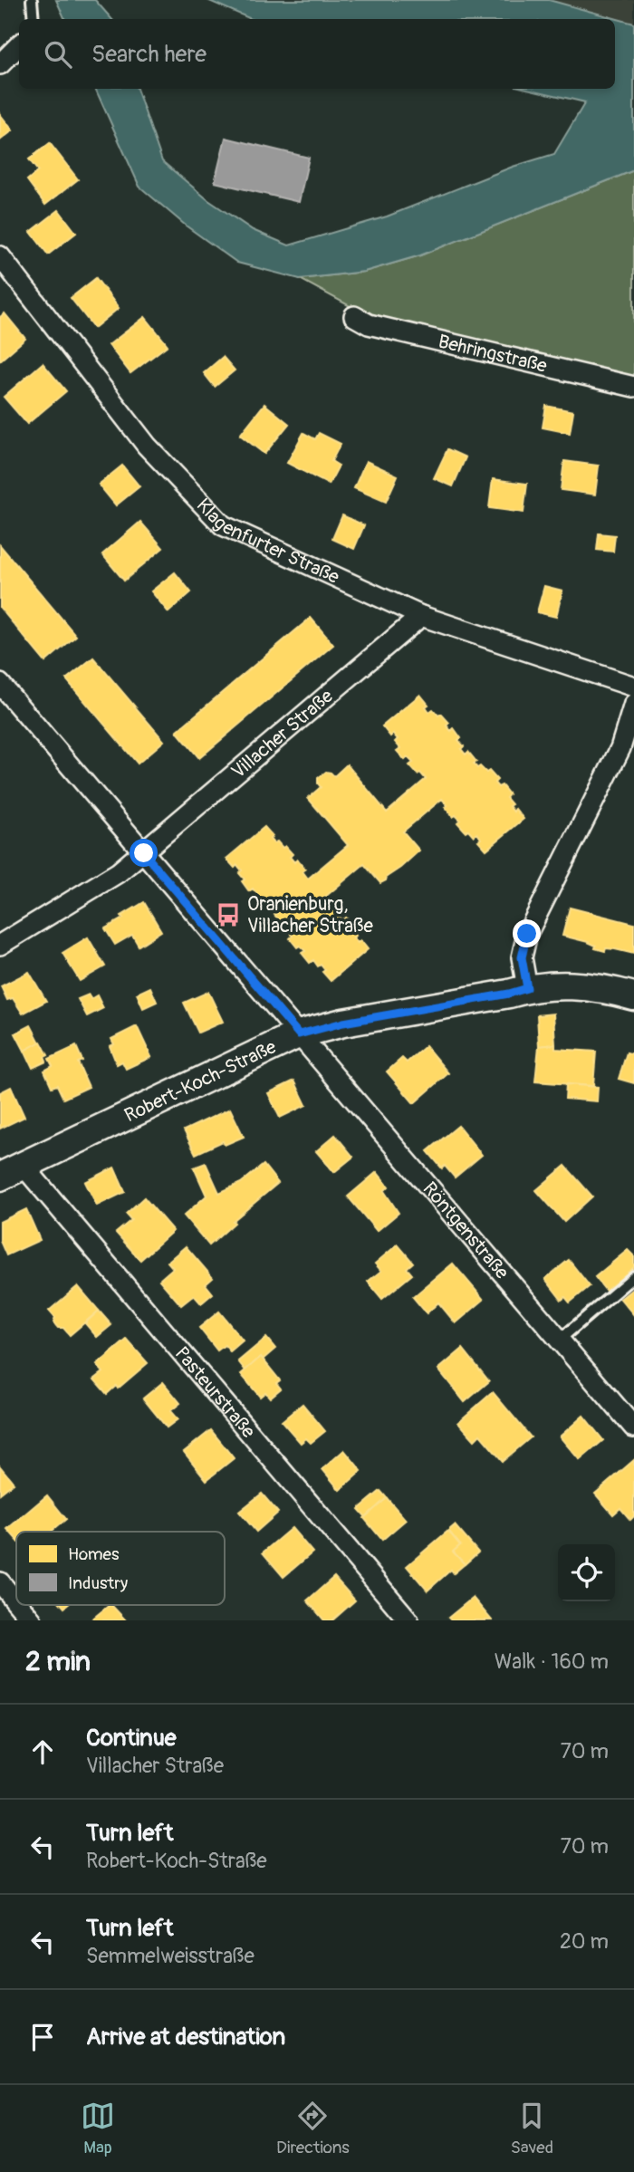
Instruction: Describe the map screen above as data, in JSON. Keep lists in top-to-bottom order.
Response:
{
  "streets": {
    "street": [
      "Behringstraße",
      "Klagenfurter Straße",
      "Villacher Straße",
      "Robert-Koch-Straße",
      "Röntgenstraße",
      "Pasteurstraße"
    ]
  },
  "crossings": [
    ["Klagenfurter Straße", "Villacher Straße"],
    ["Robert-Koch-Straße", "Röntgenstraße"],
    ["Robert-Koch-Straße", "Pasteurstraße"]
  ],
  "places": {
    "bus stop": ["Oranienburg, Villacher Straße"]
  },
  "legend": ["Homes", "Industry"],
  "page": {
    "search": "Search here",
    "heading": ["2 min", "Walk · 160 m"],
    "list": [
      ["Continue", "Villacher Straße", "70 m"],
      ["Turn left", "Robert-Koch-Straße", "70 m"],
      ["Turn left", "Semmelweisstraße", "20 m"],
      "Arrive at destination"
    ],
    "nav": ["Map", "Directions", "Saved"]
  }
}
